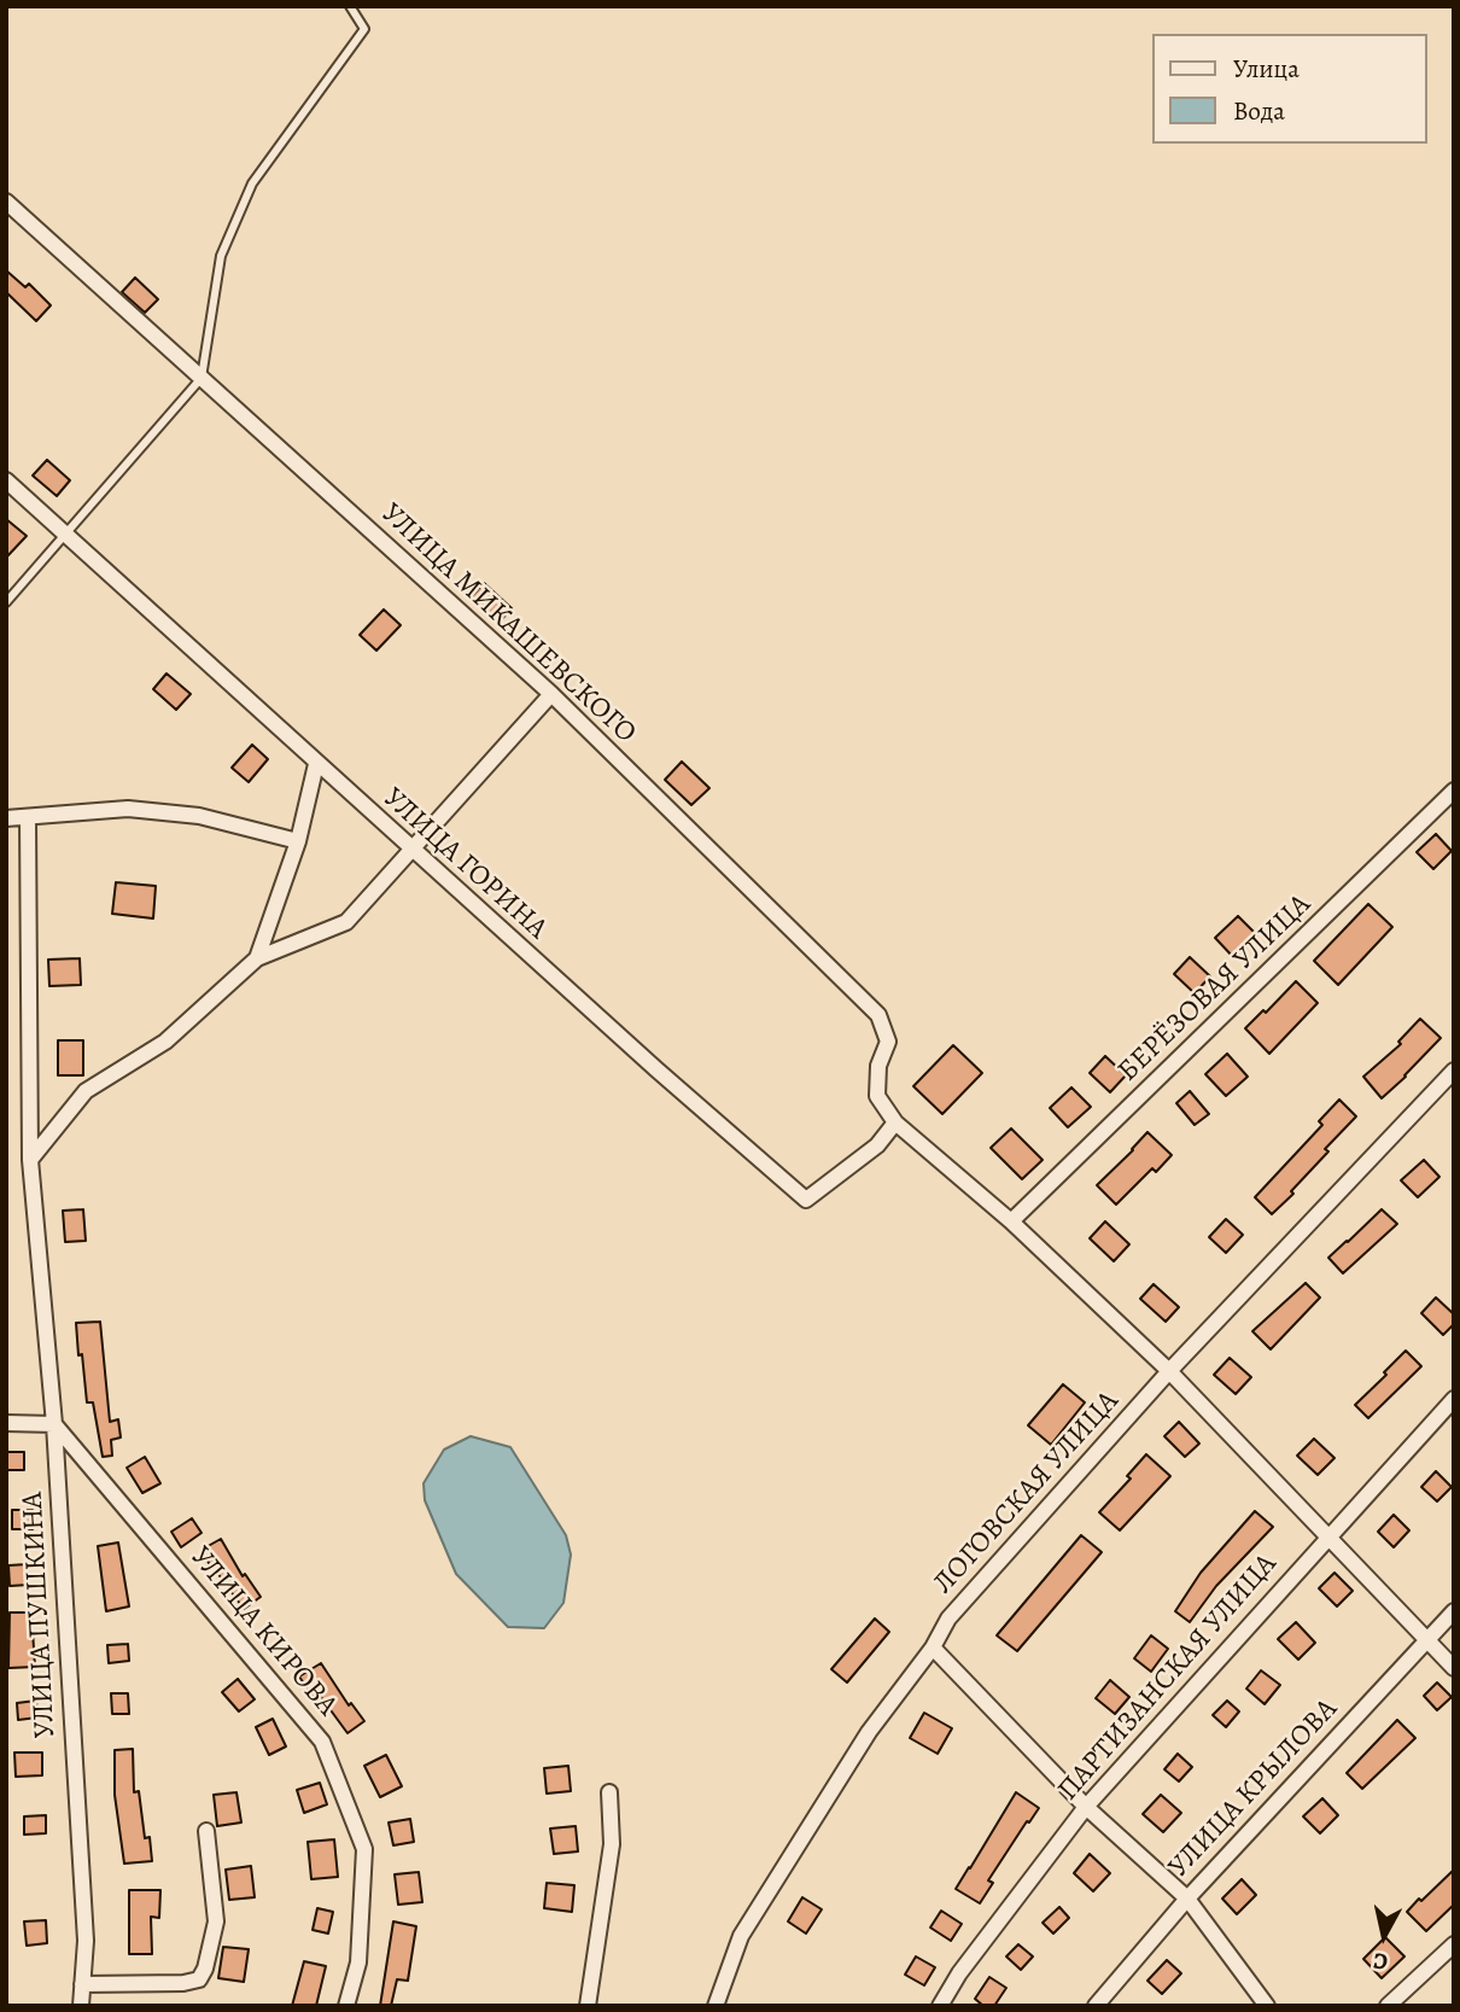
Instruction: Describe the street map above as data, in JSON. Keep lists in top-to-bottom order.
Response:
{
  "streets": {
    "street": [
      "УЛИЦА МИКАШЕВСКОГО",
      "УЛИЦА ГОРИНА",
      "БЕРЁЗОВАЯ УЛИЦА",
      "ЛОГОВСКАЯ УЛИЦА",
      "УЛИЦА ПУШКИНА",
      "УЛИЦА КИРОВА",
      "ПАРТИЗАНСКАЯ УЛИЦА",
      "УЛИЦА КРЫЛОВА"
    ]
  },
  "crossings": [
    ["УЛИЦА МИКАШЕВСКОГО", "УЛИЦА ГОРИНА"],
    ["УЛИЦА ПУШКИНА", "УЛИЦА КИРОВА"]
  ],
  "legend": ["Улица", "Вода"],
  "north": "bottom"
}
